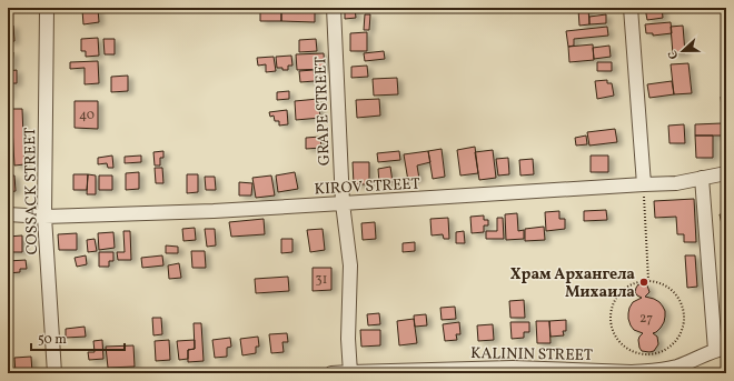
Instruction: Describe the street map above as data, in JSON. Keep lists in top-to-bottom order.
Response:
{
  "streets": {
    "street": [
      "GRAPE STREET",
      "KIROV STREET",
      "COSSACK STREET",
      "KALININ STREET"
    ]
  },
  "crossings": [
    ["GRAPE STREET", "KIROV STREET"],
    ["GRAPE STREET", "KALININ STREET"],
    ["KIROV STREET", "COSSACK STREET"]
  ],
  "places": ["Храм Архангела Михаила"],
  "house_numbers": ["40", "31", "27"],
  "scale_bar": "50 m",
  "north": "left"
}
